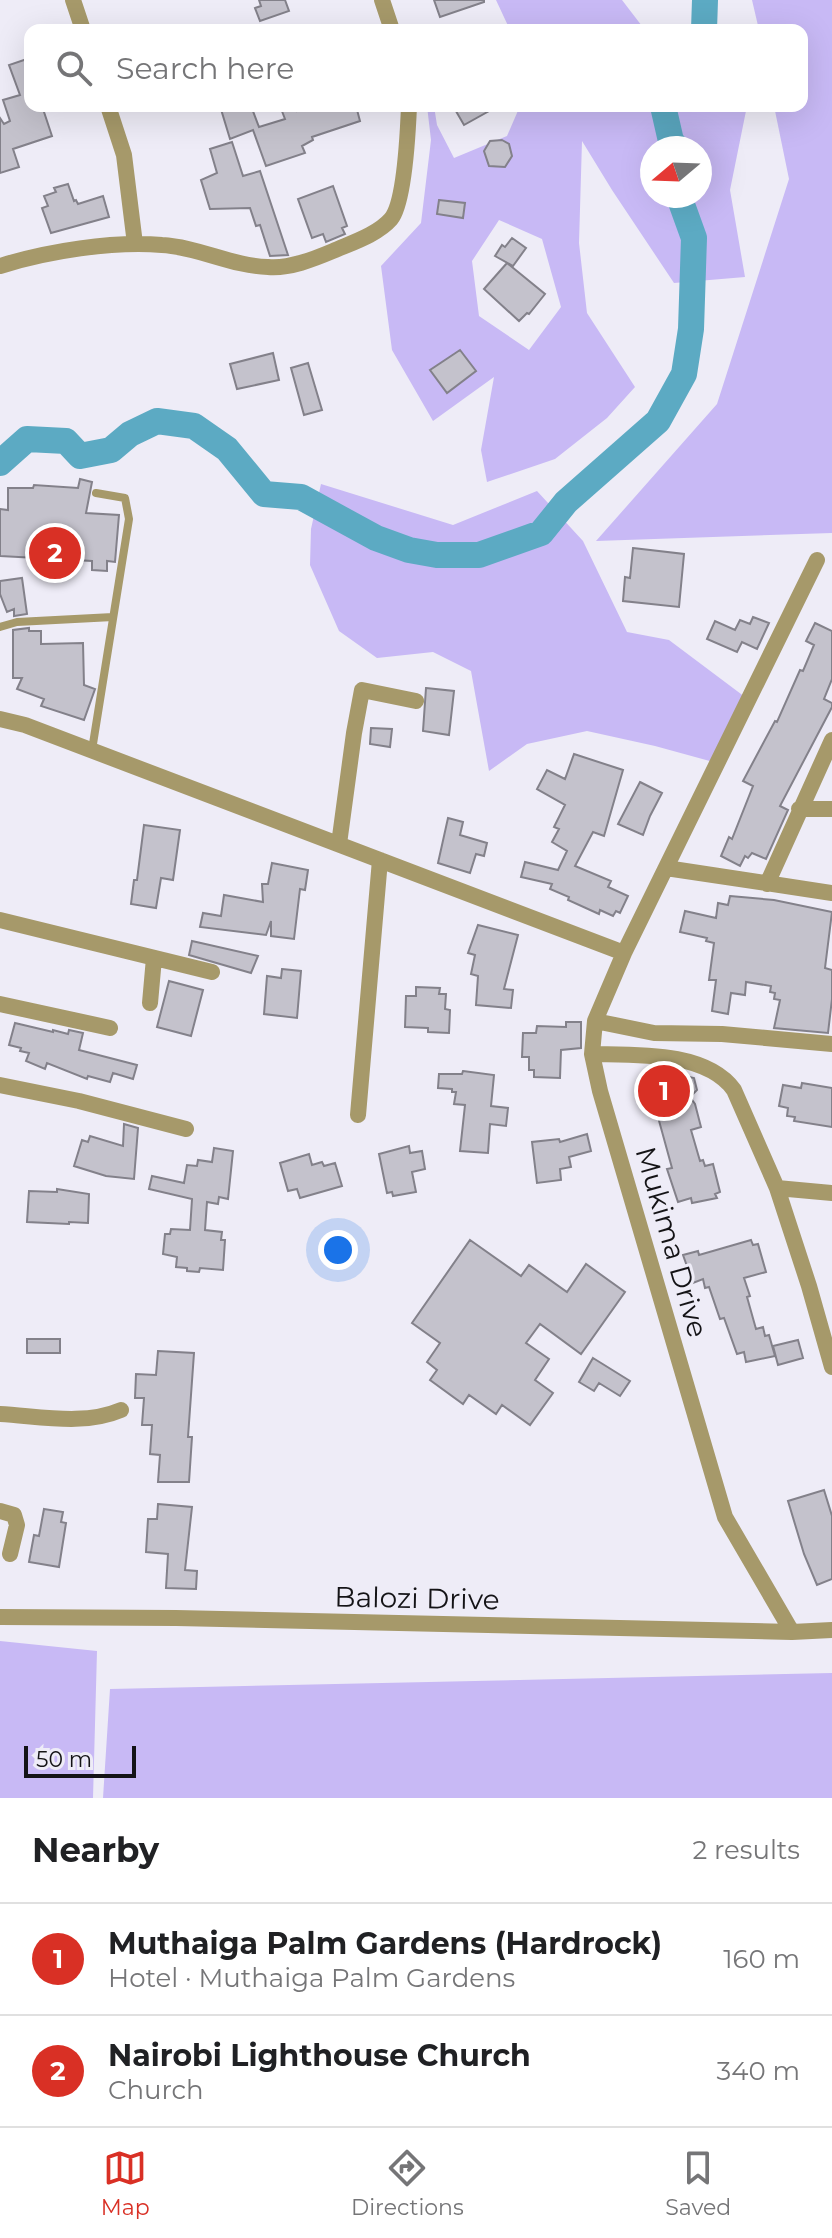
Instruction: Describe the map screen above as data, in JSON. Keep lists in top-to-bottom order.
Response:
{
  "streets": {
    "street": ["Mukima Drive", "Balozi Drive"]
  },
  "crossings": [
    ["Mukima Drive", "Balozi Drive"]
  ],
  "scale_bar": "50 m",
  "north": "left",
  "page": {
    "search": "Search here",
    "pins": ["2", "1"],
    "scale": "50 m",
    "heading": ["Nearby", "2 results"],
    "list": [
      {
        "mark": "1",
        "name": "Muthaiga Palm Gardens (Hardrock)",
        "note": "Hotel · Muthaiga Palm Gardens",
        "value": "160 m"
      },
      {
        "mark": "2",
        "name": "Nairobi Lighthouse Church",
        "note": "Church",
        "value": "340 m"
      }
    ],
    "nav": ["Map", "Directions", "Saved"]
  }
}
